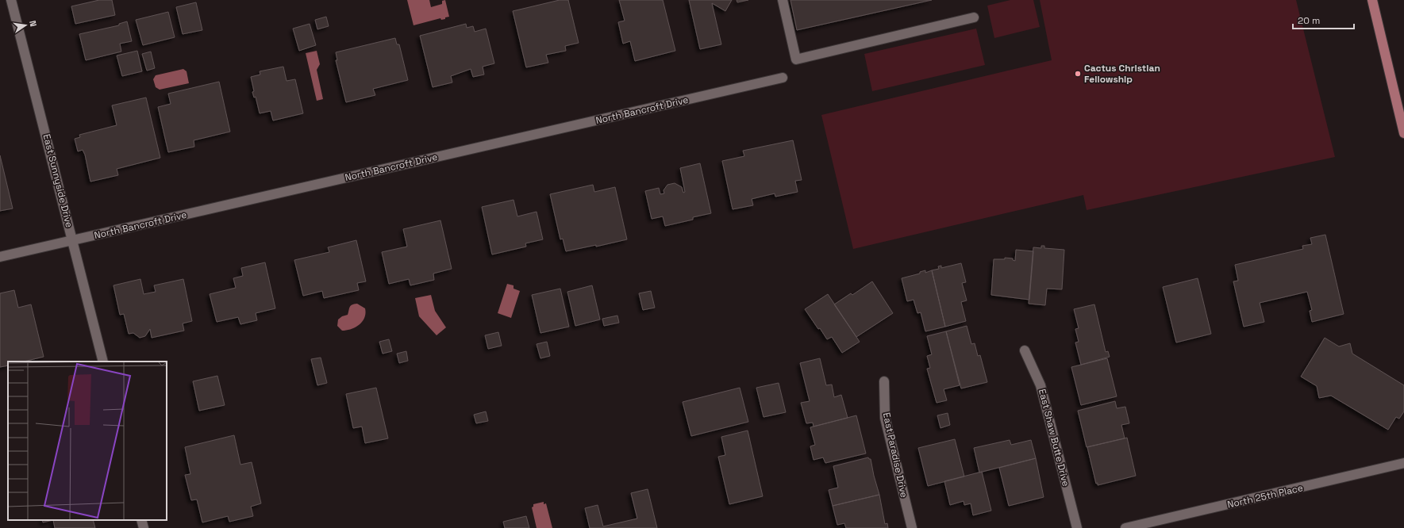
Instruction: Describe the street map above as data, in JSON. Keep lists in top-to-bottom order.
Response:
{
  "streets": {
    "street": [
      "North Bancroft Drive",
      "East Sunnyside Drive",
      "East Shaw Butte Drive",
      "East Paradise Drive",
      "North 25th Place"
    ]
  },
  "crossings": [
    ["North Bancroft Drive", "East Sunnyside Drive"]
  ],
  "places": ["Cactus Christian Fellowship"],
  "scale_bar": "20 m",
  "north": "right"
}
